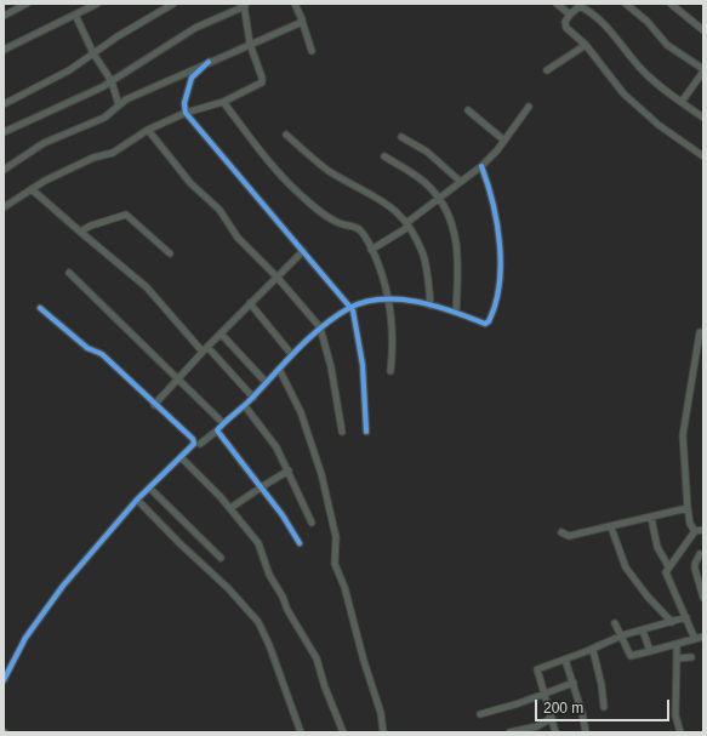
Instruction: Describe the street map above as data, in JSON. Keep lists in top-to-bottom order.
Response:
{
  "scale_bar": "200 m"
}
